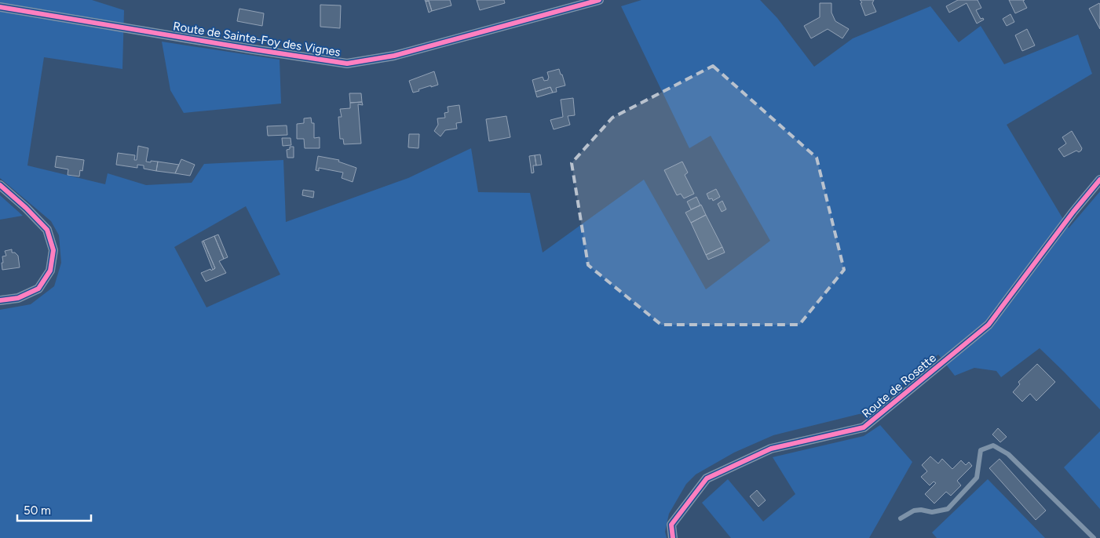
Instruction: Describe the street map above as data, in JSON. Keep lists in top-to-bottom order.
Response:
{
  "streets": {
    "street": ["Route de Sainte-Foy des Vignes", "Route de Rosette"]
  },
  "scale_bar": "50 m"
}
